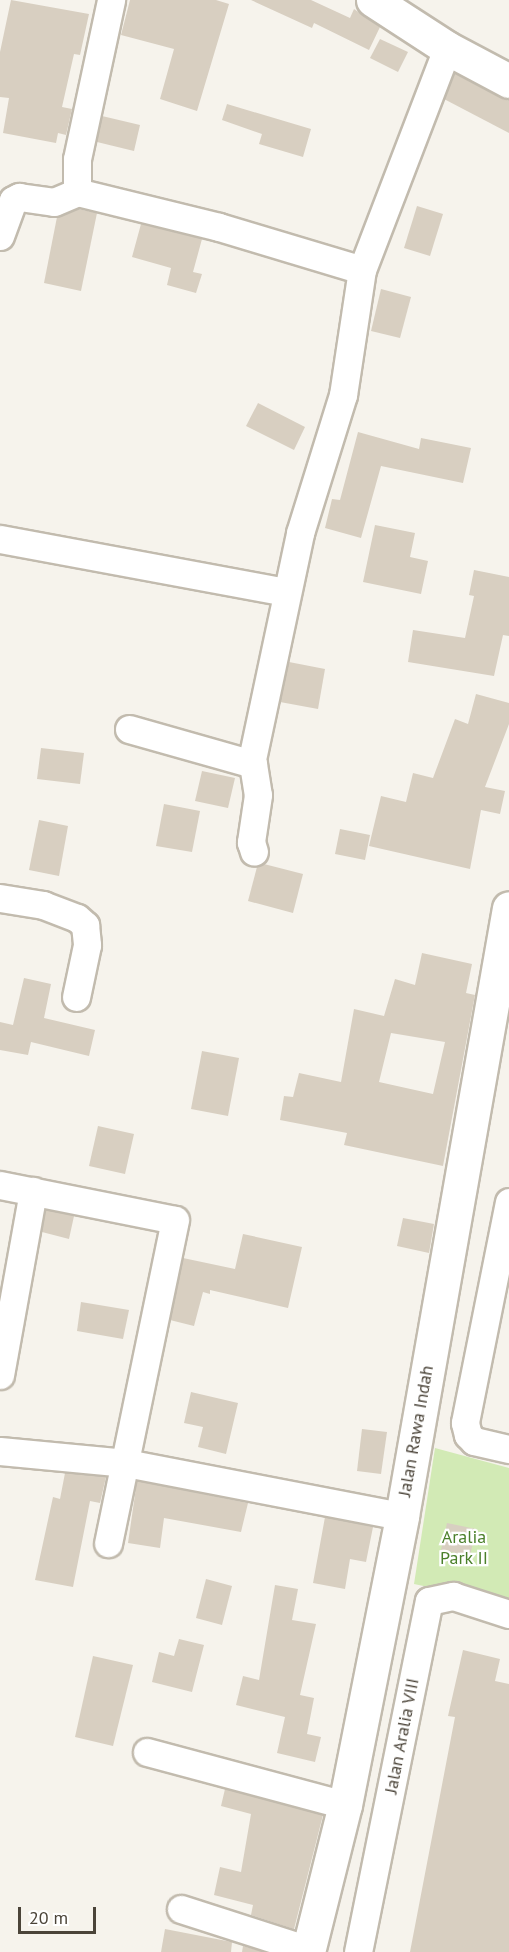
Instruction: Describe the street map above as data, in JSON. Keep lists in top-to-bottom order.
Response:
{
  "streets": {
    "street": ["Jalan Rawa Indah", "Jalan Aralia VIII"]
  },
  "parks": ["Aralia Park II"],
  "scale_bar": "20 m"
}
